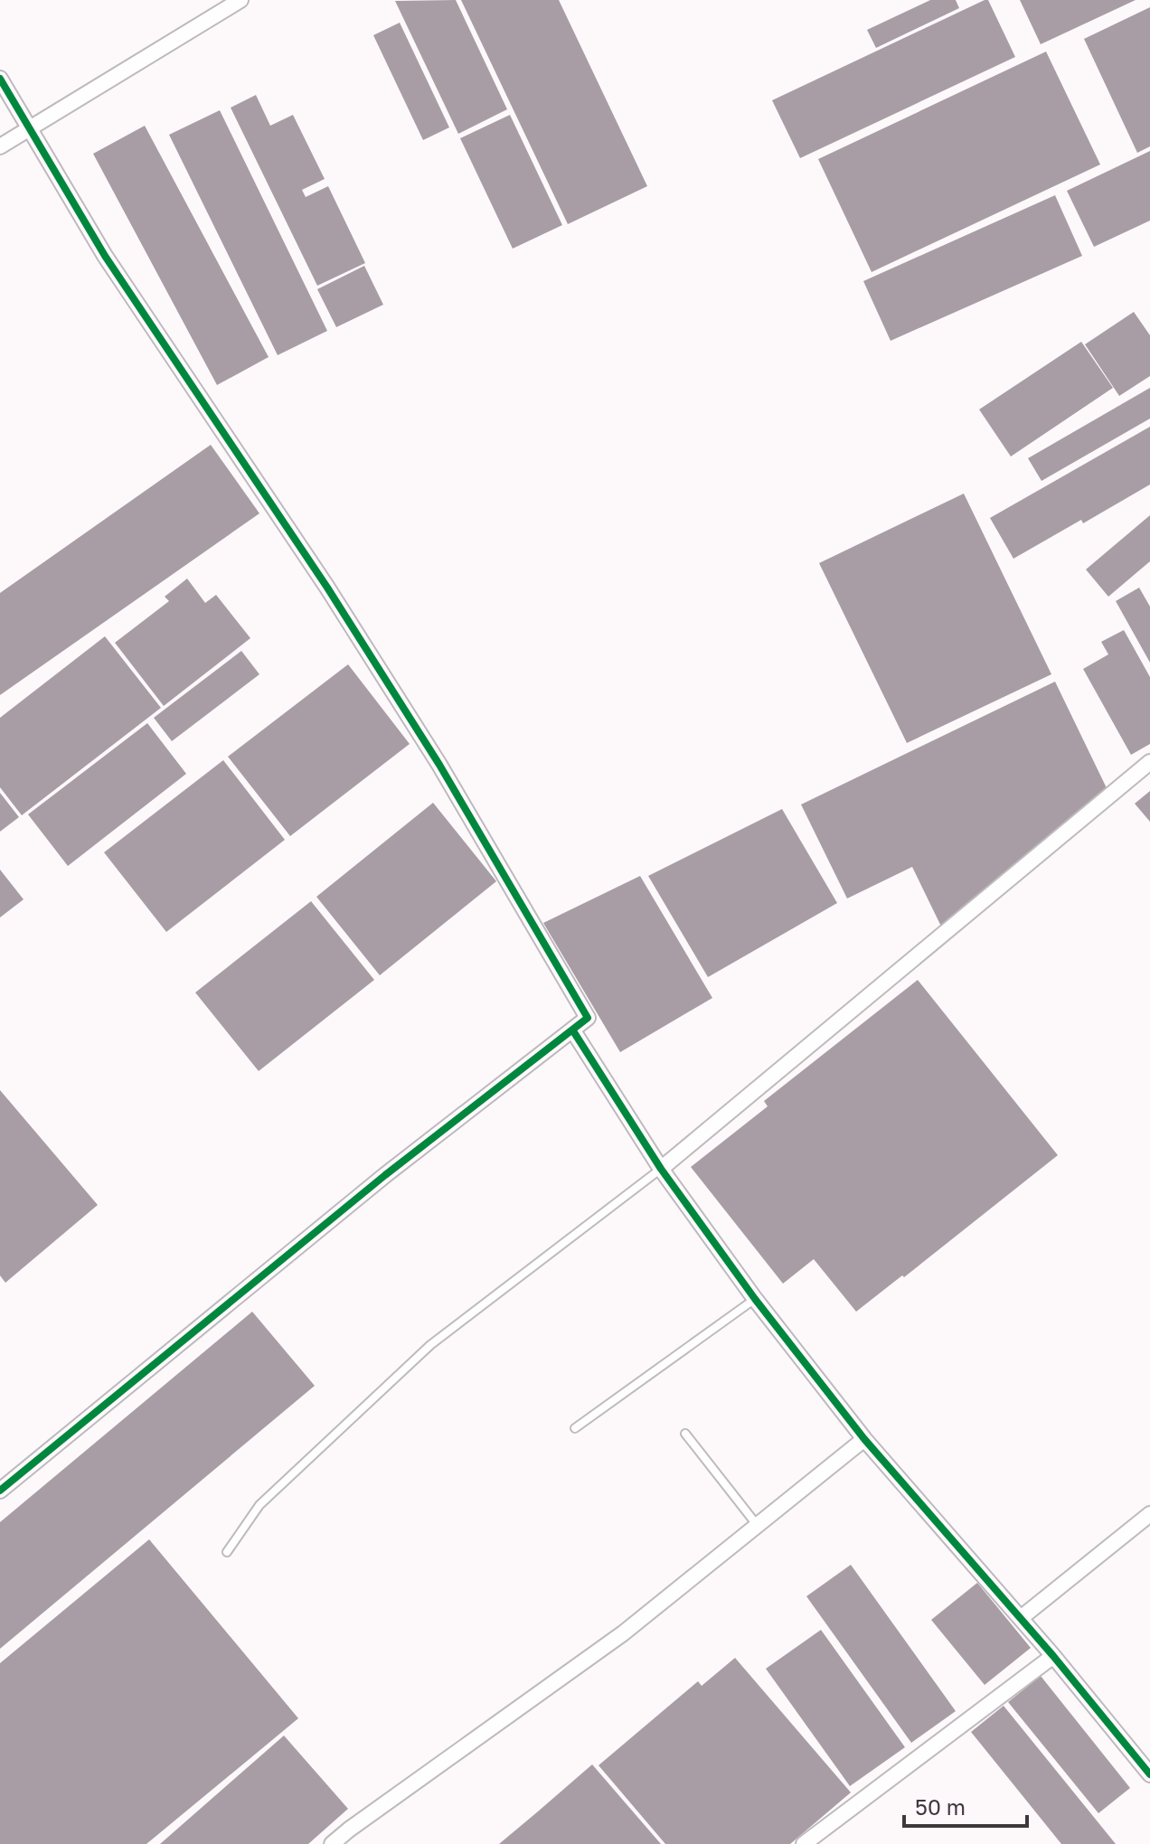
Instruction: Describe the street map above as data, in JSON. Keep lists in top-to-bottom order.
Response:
{
  "scale_bar": "50 m"
}
